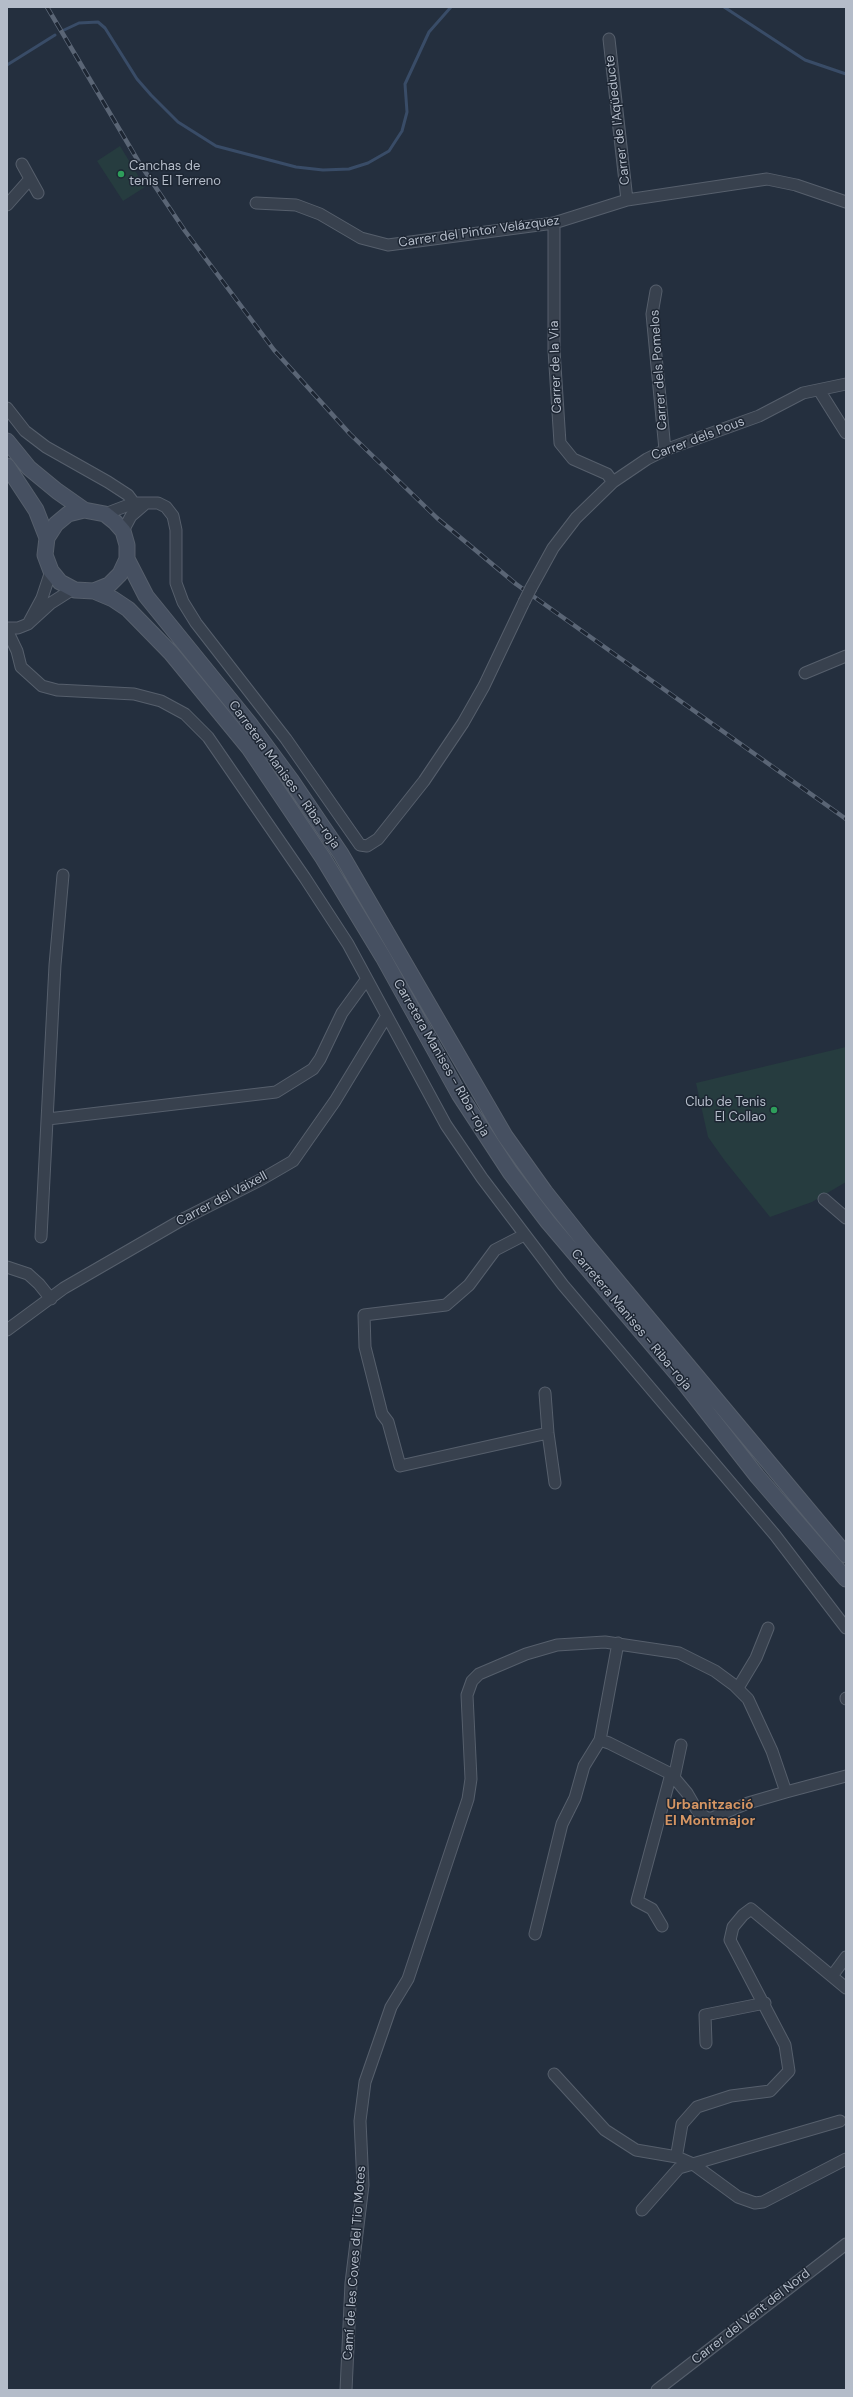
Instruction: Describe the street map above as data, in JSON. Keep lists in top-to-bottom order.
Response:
{
  "streets": {
    "main road": ["Carretera Manises - Riba-roja"],
    "street": [
      "Carrer de l'Aqüeducte",
      "Carrer del Pintor Velázquez",
      "Carrer de la Via",
      "Carrer dels Pomelos",
      "Carrer dels Pous",
      "Carrer del Vaixell",
      "Camí de les Coves del Tio Motes",
      "Carrer del Vent del Nord"
    ]
  },
  "crossings": [
    ["Carrer de l'Aqüeducte", "Carrer del Pintor Velázquez"],
    ["Carrer del Pintor Velázquez", "Carrer de la Via"],
    ["Carrer de la Via", "Carrer dels Pous"],
    ["Carrer dels Pomelos", "Carrer dels Pous"]
  ],
  "districts": ["Urbanització El Montmajor"],
  "places": ["Canchas de tenis El Terreno", "Club de Tenis El Collao"]
}
